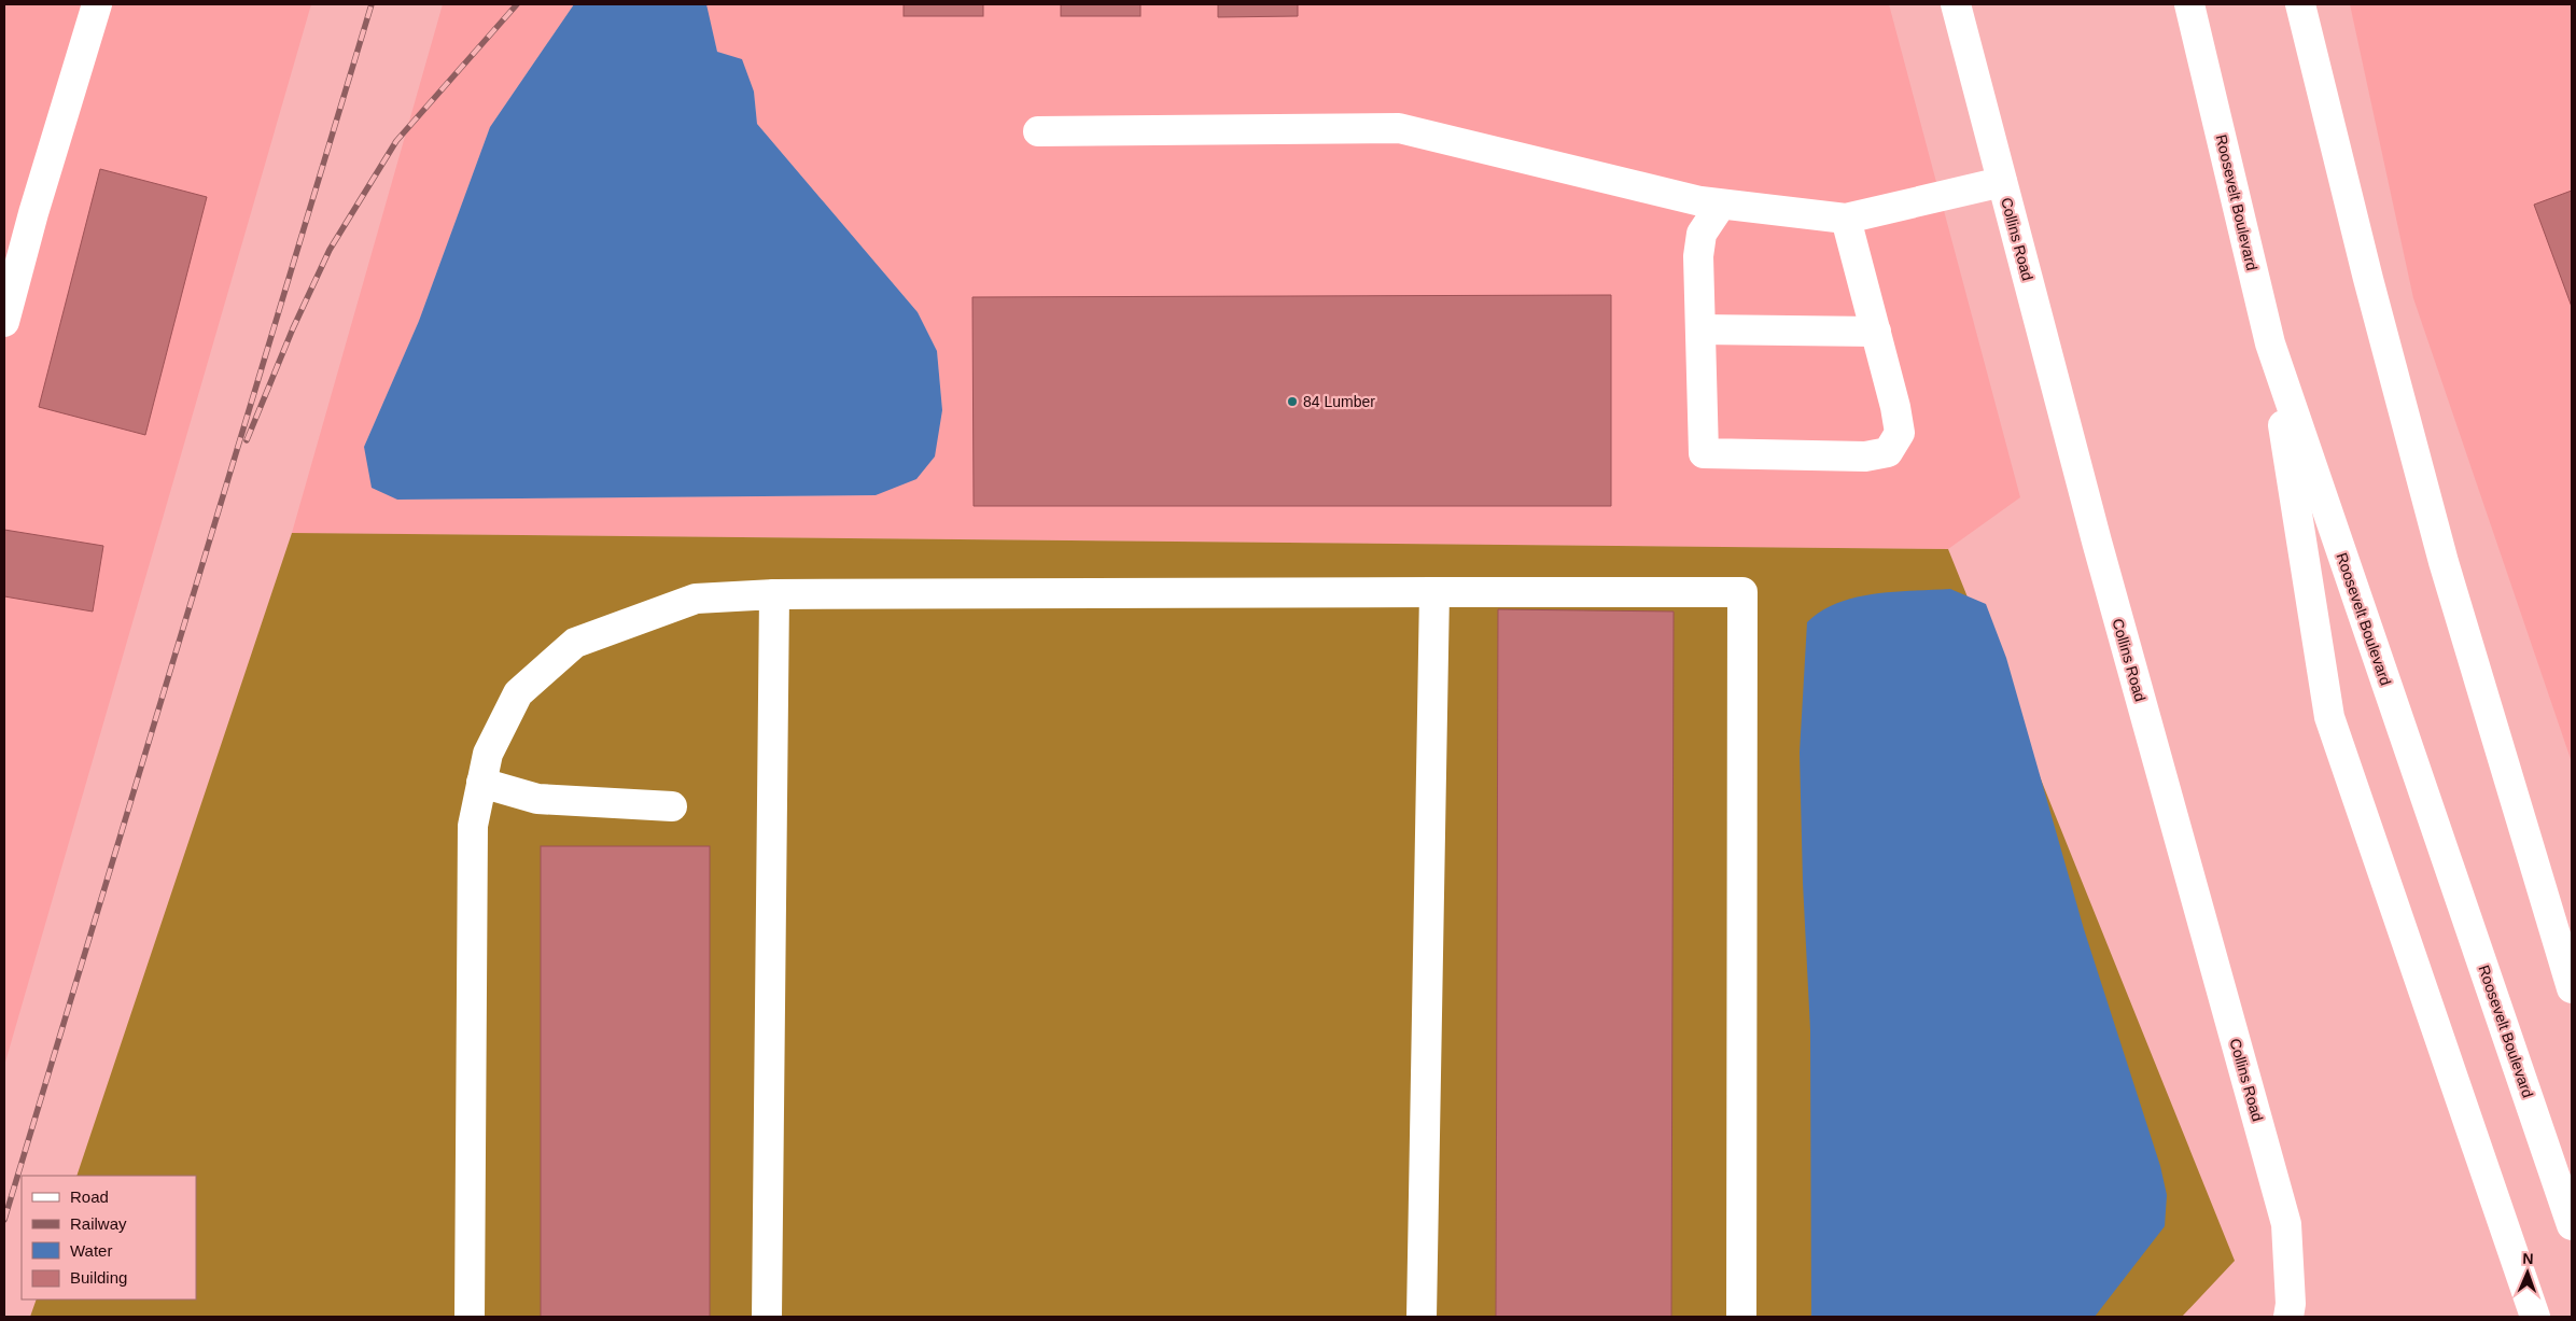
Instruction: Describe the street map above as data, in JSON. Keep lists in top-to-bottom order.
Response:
{
  "streets": {
    "main road": ["Roosevelt Boulevard", "Collins Road"]
  },
  "places": ["84 Lumber"],
  "legend": [
    "Road",
    "Railway",
    "Water",
    "Building"
  ],
  "north": "top"
}
